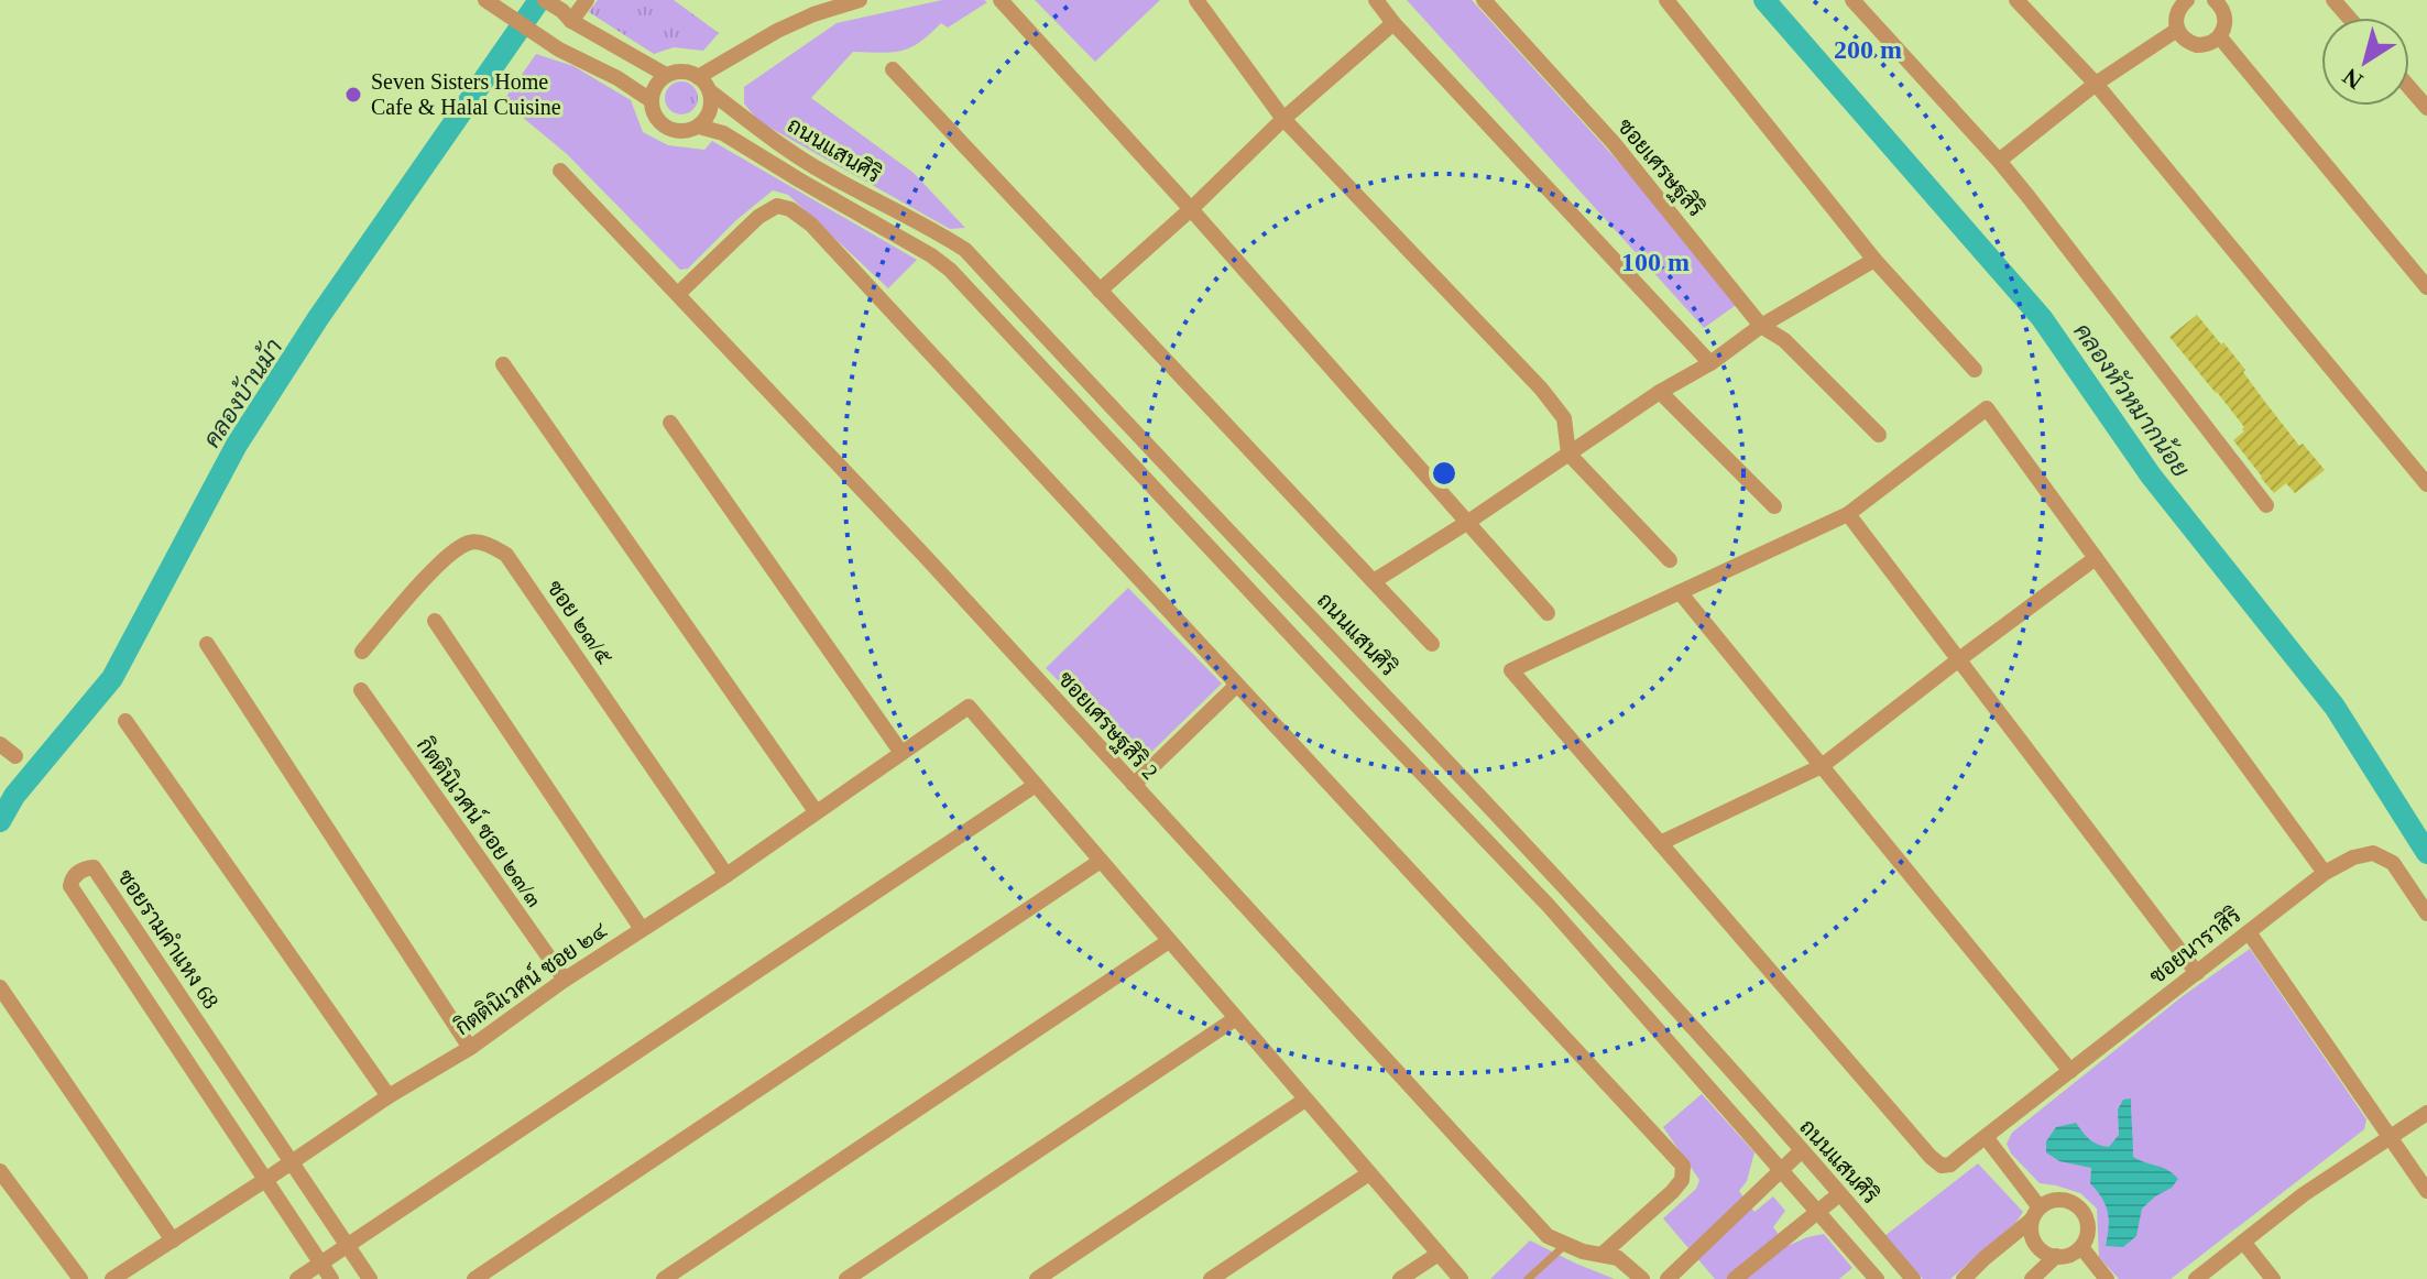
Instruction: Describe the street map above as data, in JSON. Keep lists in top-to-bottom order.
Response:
{
  "streets": {
    "street": [
      "ถนนแสนศิริ",
      "ซอยเศรษฐสิริ",
      "ซอย ๒๓/๕",
      "ซอยเศรษฐสิริ 2",
      "กิตตินิเวศน์ ซอย ๒๓/๓",
      "ซอยรามคำแหง 68",
      "ซอยนาราสิริ",
      "กิตตินิเวศน์ ซอย ๒๔"
    ]
  },
  "crossings": [
    ["ซอย ๒๓/๕", "กิตตินิเวศน์ ซอย ๒๔"],
    ["กิตตินิเวศน์ ซอย ๒๓/๓", "กิตตินิเวศน์ ซอย ๒๔"],
    ["ซอยรามคำแหง 68", "กิตตินิเวศน์ ซอย ๒๔"]
  ],
  "water": ["คลองบ้านม้า", "คลองหัวหมากน้อย"],
  "places": ["Seven Sisters Home Cafe & Halal Cuisine"],
  "north": "bottom left",
  "rings": ["200 m", "100 m"]
}
